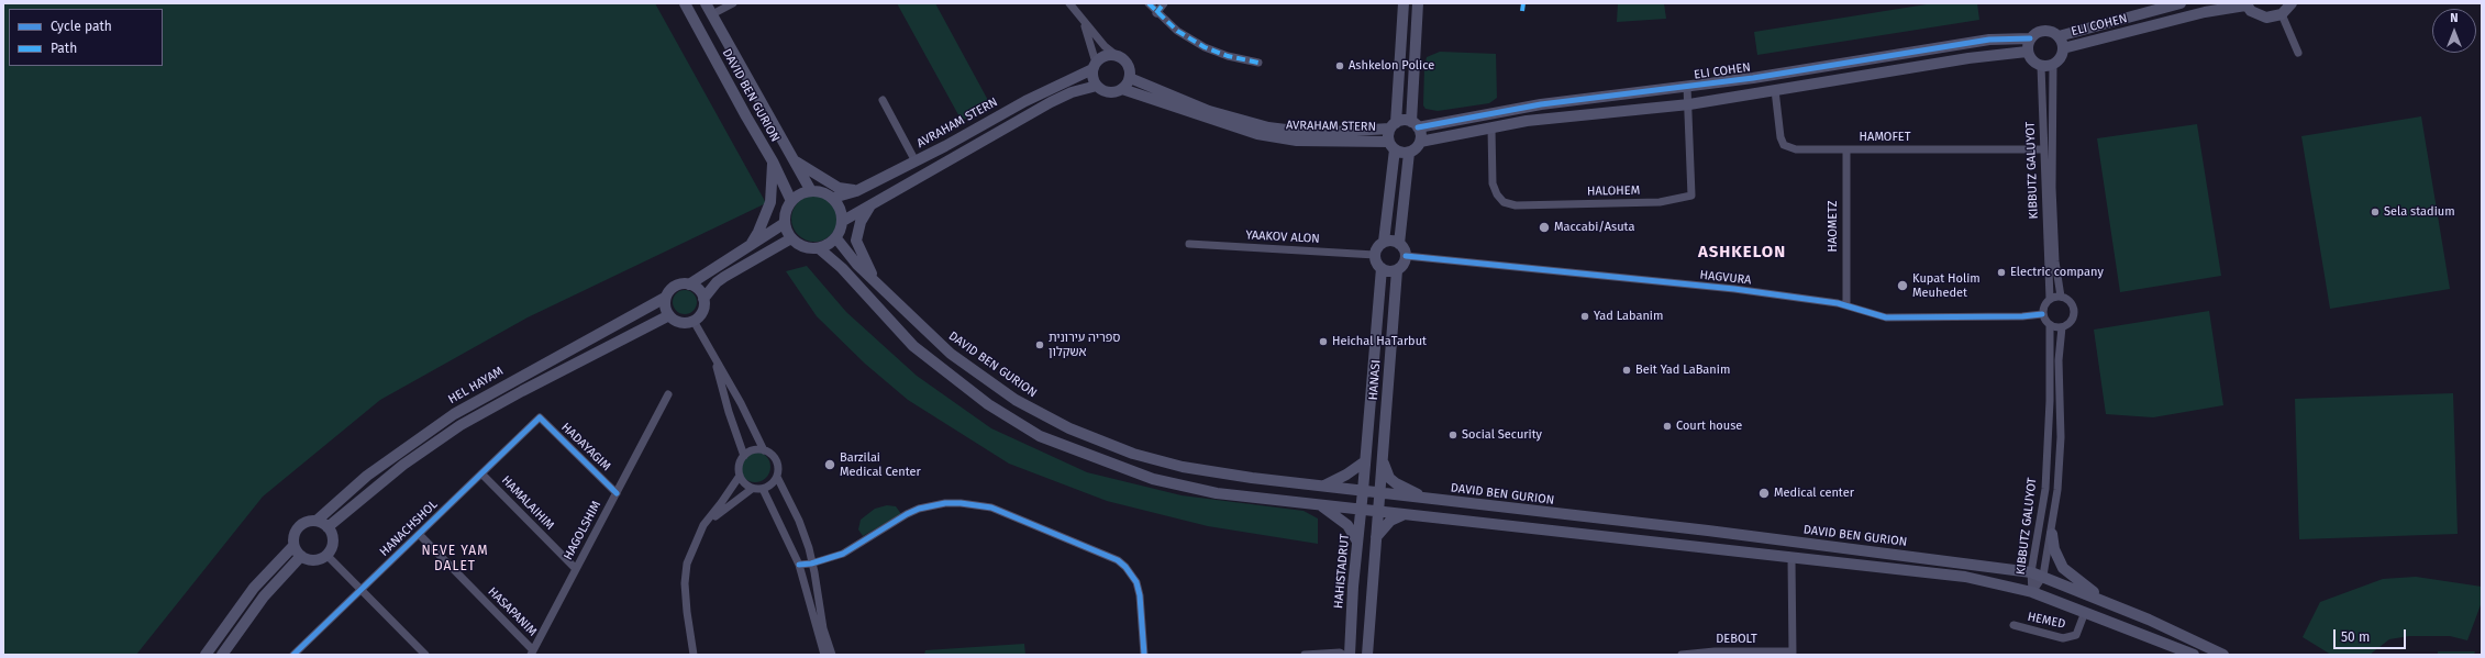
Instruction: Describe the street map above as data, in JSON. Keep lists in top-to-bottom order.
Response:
{
  "streets": {
    "main road": [
      "ELI COHEN",
      "DAVID BEN GURION",
      "AVRAHAM STERN",
      "HANASI",
      "HEL HAYAM",
      "HAHISTADRUT"
    ],
    "street": [
      "HAMOFET",
      "KIBBUTZ GALUYOT",
      "HALOHEM",
      "HAOMETZ",
      "YAAKOV ALON",
      "HAGVURA",
      "HADAYAGIM",
      "HAMALAIHIM",
      "HANACHSHOL",
      "HAGOLSHIM",
      "HASAPANIM",
      "HEMED",
      "DEBOLT"
    ]
  },
  "crossings": [
    ["ELI COHEN", "AVRAHAM STERN"],
    ["ELI COHEN", "KIBBUTZ GALUYOT"],
    ["ELI COHEN", "HALOHEM"],
    ["DAVID BEN GURION", "AVRAHAM STERN"],
    ["DAVID BEN GURION", "KIBBUTZ GALUYOT"],
    ["DAVID BEN GURION", "HANASI"],
    ["DAVID BEN GURION", "HAHISTADRUT"],
    ["HAMOFET", "KIBBUTZ GALUYOT"],
    ["HAMOFET", "HAOMETZ"],
    ["KIBBUTZ GALUYOT", "HAGVURA"],
    ["HAOMETZ", "HAGVURA"],
    ["YAAKOV ALON", "HAGVURA"],
    ["YAAKOV ALON", "HANASI"],
    ["HAGVURA", "HANASI"],
    ["HANASI", "HAHISTADRUT"],
    ["HADAYAGIM", "HANACHSHOL"],
    ["HADAYAGIM", "HAGOLSHIM"],
    ["HAMALAIHIM", "HANACHSHOL"],
    ["HAMALAIHIM", "HAGOLSHIM"],
    ["HANACHSHOL", "HASAPANIM"],
    ["HAGOLSHIM", "HASAPANIM"]
  ],
  "districts": ["ASHKELON", "NEVE YAM DALET"],
  "places": [
    "Ashkelon Police",
    "Sela stadium",
    "Maccabi/Asuta",
    "Electric company",
    "Kupat Holim Meuhedet",
    "Yad Labanim",
    "Heichal HaTarbut",
    "ספריה עירונית אשקלון",
    "Beit Yad LaBanim",
    "Court house",
    "Social Security",
    "Barzilai Medical Center",
    "Medical center"
  ],
  "legend": ["Cycle path", "Path"],
  "scale_bar": "50 m",
  "north": "top"
}
